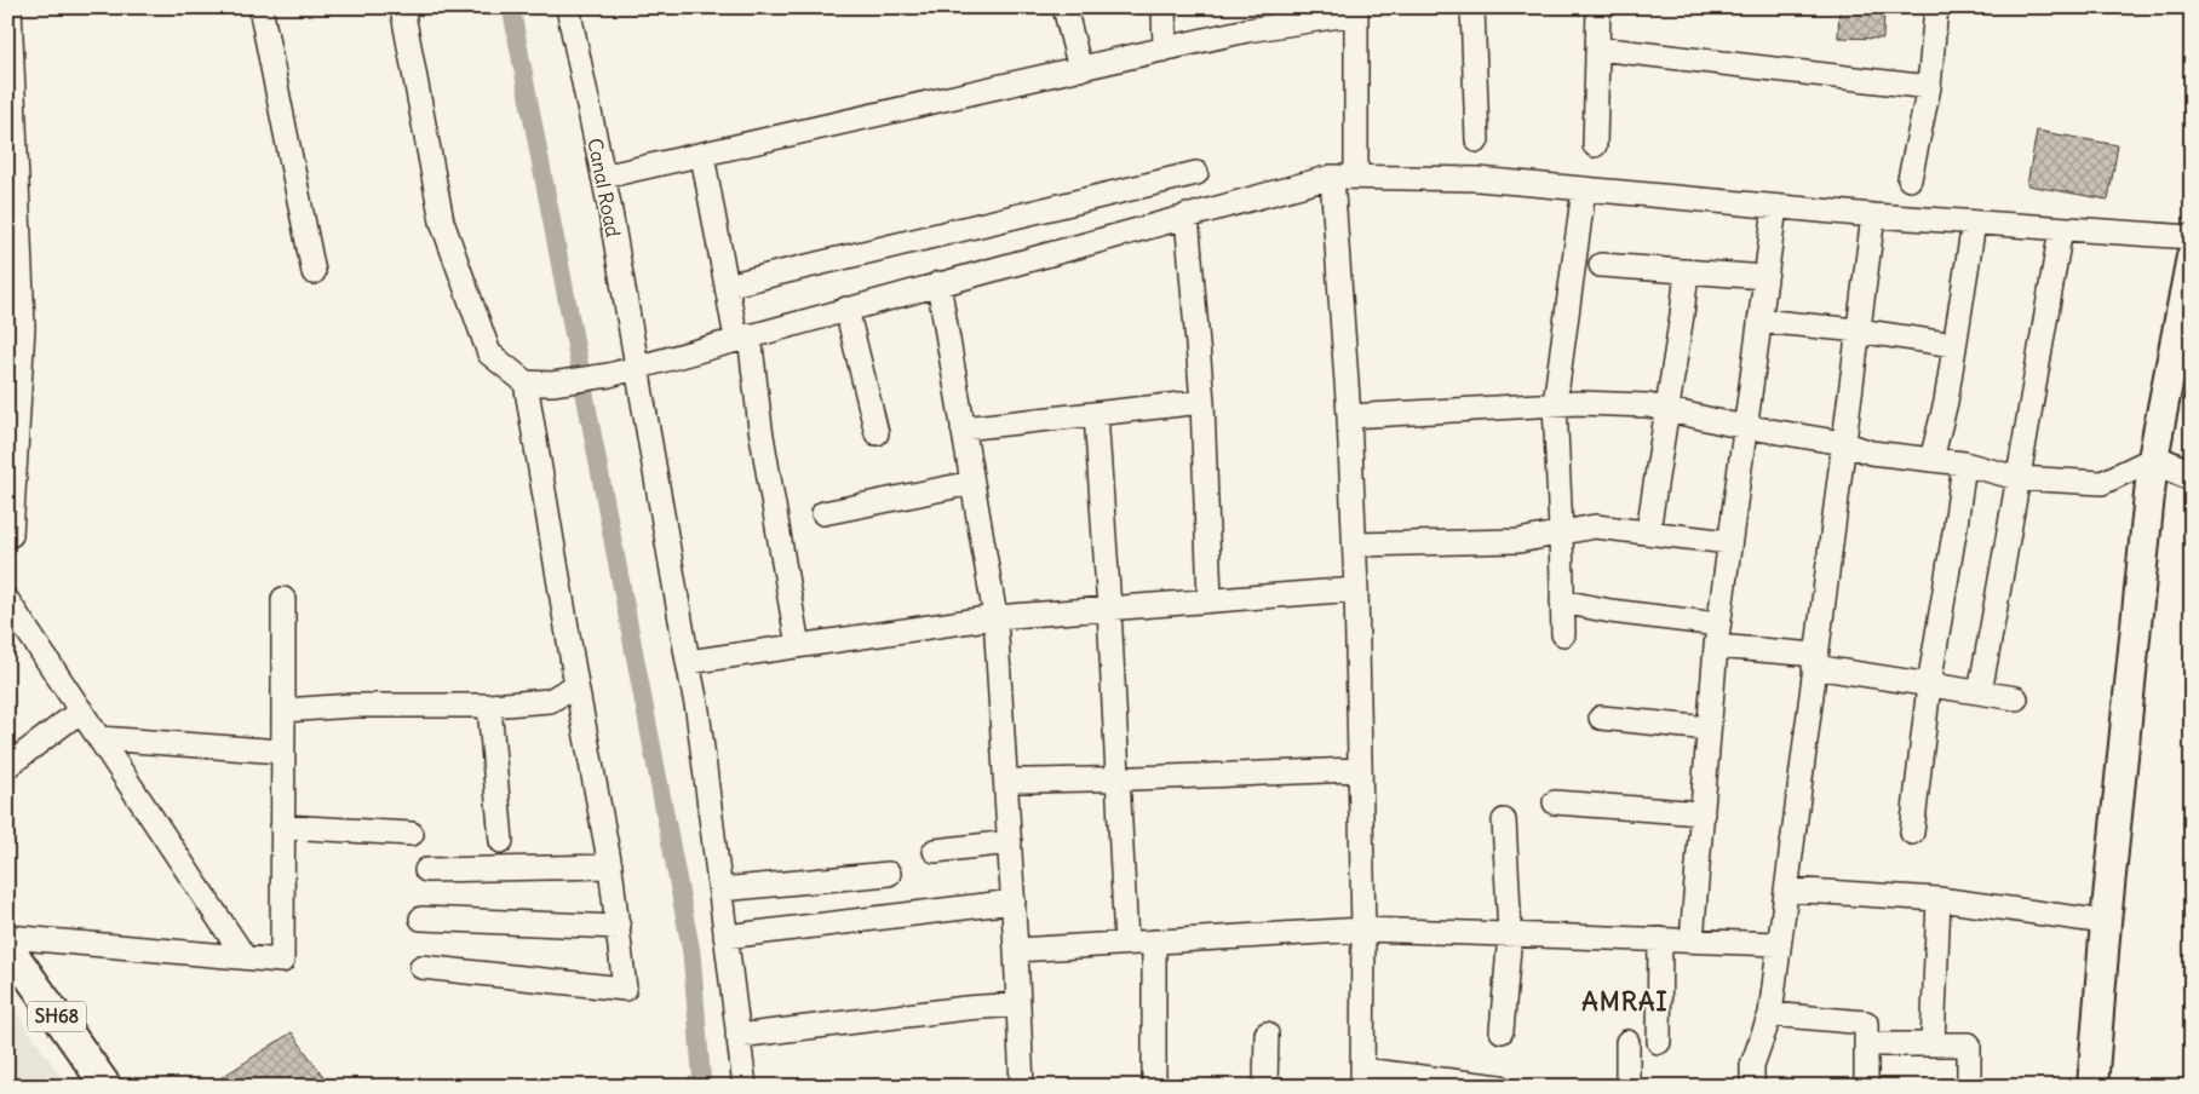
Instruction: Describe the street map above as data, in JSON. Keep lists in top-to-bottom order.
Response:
{
  "streets": {
    "main road": ["SH68"],
    "street": ["Canal Road"]
  },
  "districts": ["AMRAI"]
}
